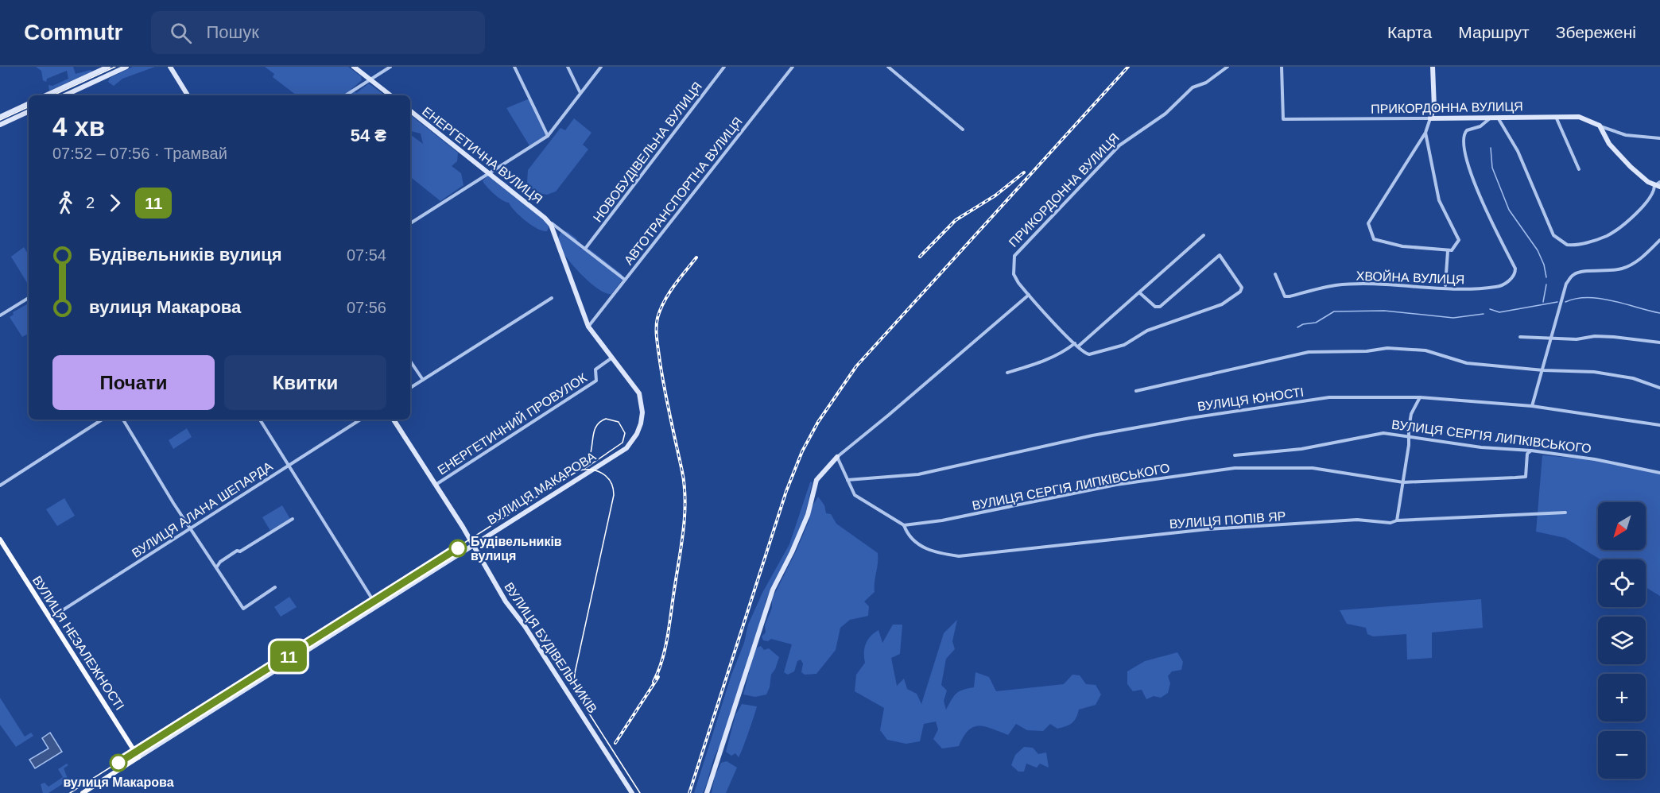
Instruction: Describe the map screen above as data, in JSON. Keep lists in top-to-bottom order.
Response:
{
  "streets": {
    "main road": [
      "ПРИКОРДОННА ВУЛИЦЯ",
      "ЕНЕРГЕТИЧНА ВУЛИЦЯ",
      "ВУЛИЦЯ МАКАРОВА",
      "ВУЛИЦЯ НЕЗАЛЕЖНОСТІ",
      "ВУЛИЦЯ БУДІВЕЛЬНИКІВ"
    ],
    "street": [
      "НОВОБУДІВЕЛЬНА ВУЛИЦЯ",
      "АВТОТРАНСПОРТНА ВУЛИЦЯ",
      "ХВОЙНА ВУЛИЦЯ",
      "ВУЛИЦЯ ЮНОСТІ",
      "ЕНЕРГЕТИЧНИЙ ПРОВУЛОК",
      "ВУЛИЦЯ СЕРГІЯ ЛИПКІВСЬКОГО",
      "ВУЛИЦЯ АЛАНА ШЕПАРДА",
      "ВУЛИЦЯ ПОПІВ ЯР"
    ]
  },
  "crossings": [
    ["ПРИКОРДОННА ВУЛИЦЯ", "ХВОЙНА ВУЛИЦЯ"],
    ["НОВОБУДІВЕЛЬНА ВУЛИЦЯ", "ЕНЕРГЕТИЧНА ВУЛИЦЯ"],
    ["ЕНЕРГЕТИЧНА ВУЛИЦЯ", "АВТОТРАНСПОРТНА ВУЛИЦЯ"],
    ["ЕНЕРГЕТИЧНА ВУЛИЦЯ", "ЕНЕРГЕТИЧНИЙ ПРОВУЛОК"],
    ["ЕНЕРГЕТИЧНА ВУЛИЦЯ", "ВУЛИЦЯ МАКАРОВА"],
    ["ЕНЕРГЕТИЧНИЙ ПРОВУЛОК", "ВУЛИЦЯ БУДІВЕЛЬНИКІВ"],
    ["ВУЛИЦЯ СЕРГІЯ ЛИПКІВСЬКОГО", "ВУЛИЦЯ ПОПІВ ЯР"],
    ["ВУЛИЦЯ МАКАРОВА", "ВУЛИЦЯ НЕЗАЛЕЖНОСТІ"],
    ["ВУЛИЦЯ МАКАРОВА", "ВУЛИЦЯ БУДІВЕЛЬНИКІВ"],
    ["ВУЛИЦЯ АЛАНА ШЕПАРДА", "ВУЛИЦЯ НЕЗАЛЕЖНОСТІ"]
  ],
  "places": ["Будівельників вулиця", "вулиця Макарова"],
  "lines": ["tram line 11"],
  "north": "bottom left",
  "page": {
    "header": "Commutr",
    "search": "Пошук",
    "nav": ["Карта", "Маршрут", "Збережені"],
    "on_map": "11",
    "heading": ["4 хв", "07:52 – 07:56 · Трамвай", "54 ₴"],
    "legs": ["2", "11"],
    "list": [
      {
        "name": "Будівельників вулиця",
        "value": "07:54"
      },
      {
        "name": "вулиця Макарова",
        "value": "07:56"
      }
    ],
    "buttons": ["Почати", "Квитки"],
    "map_buttons": ["+", "−"]
  }
}
